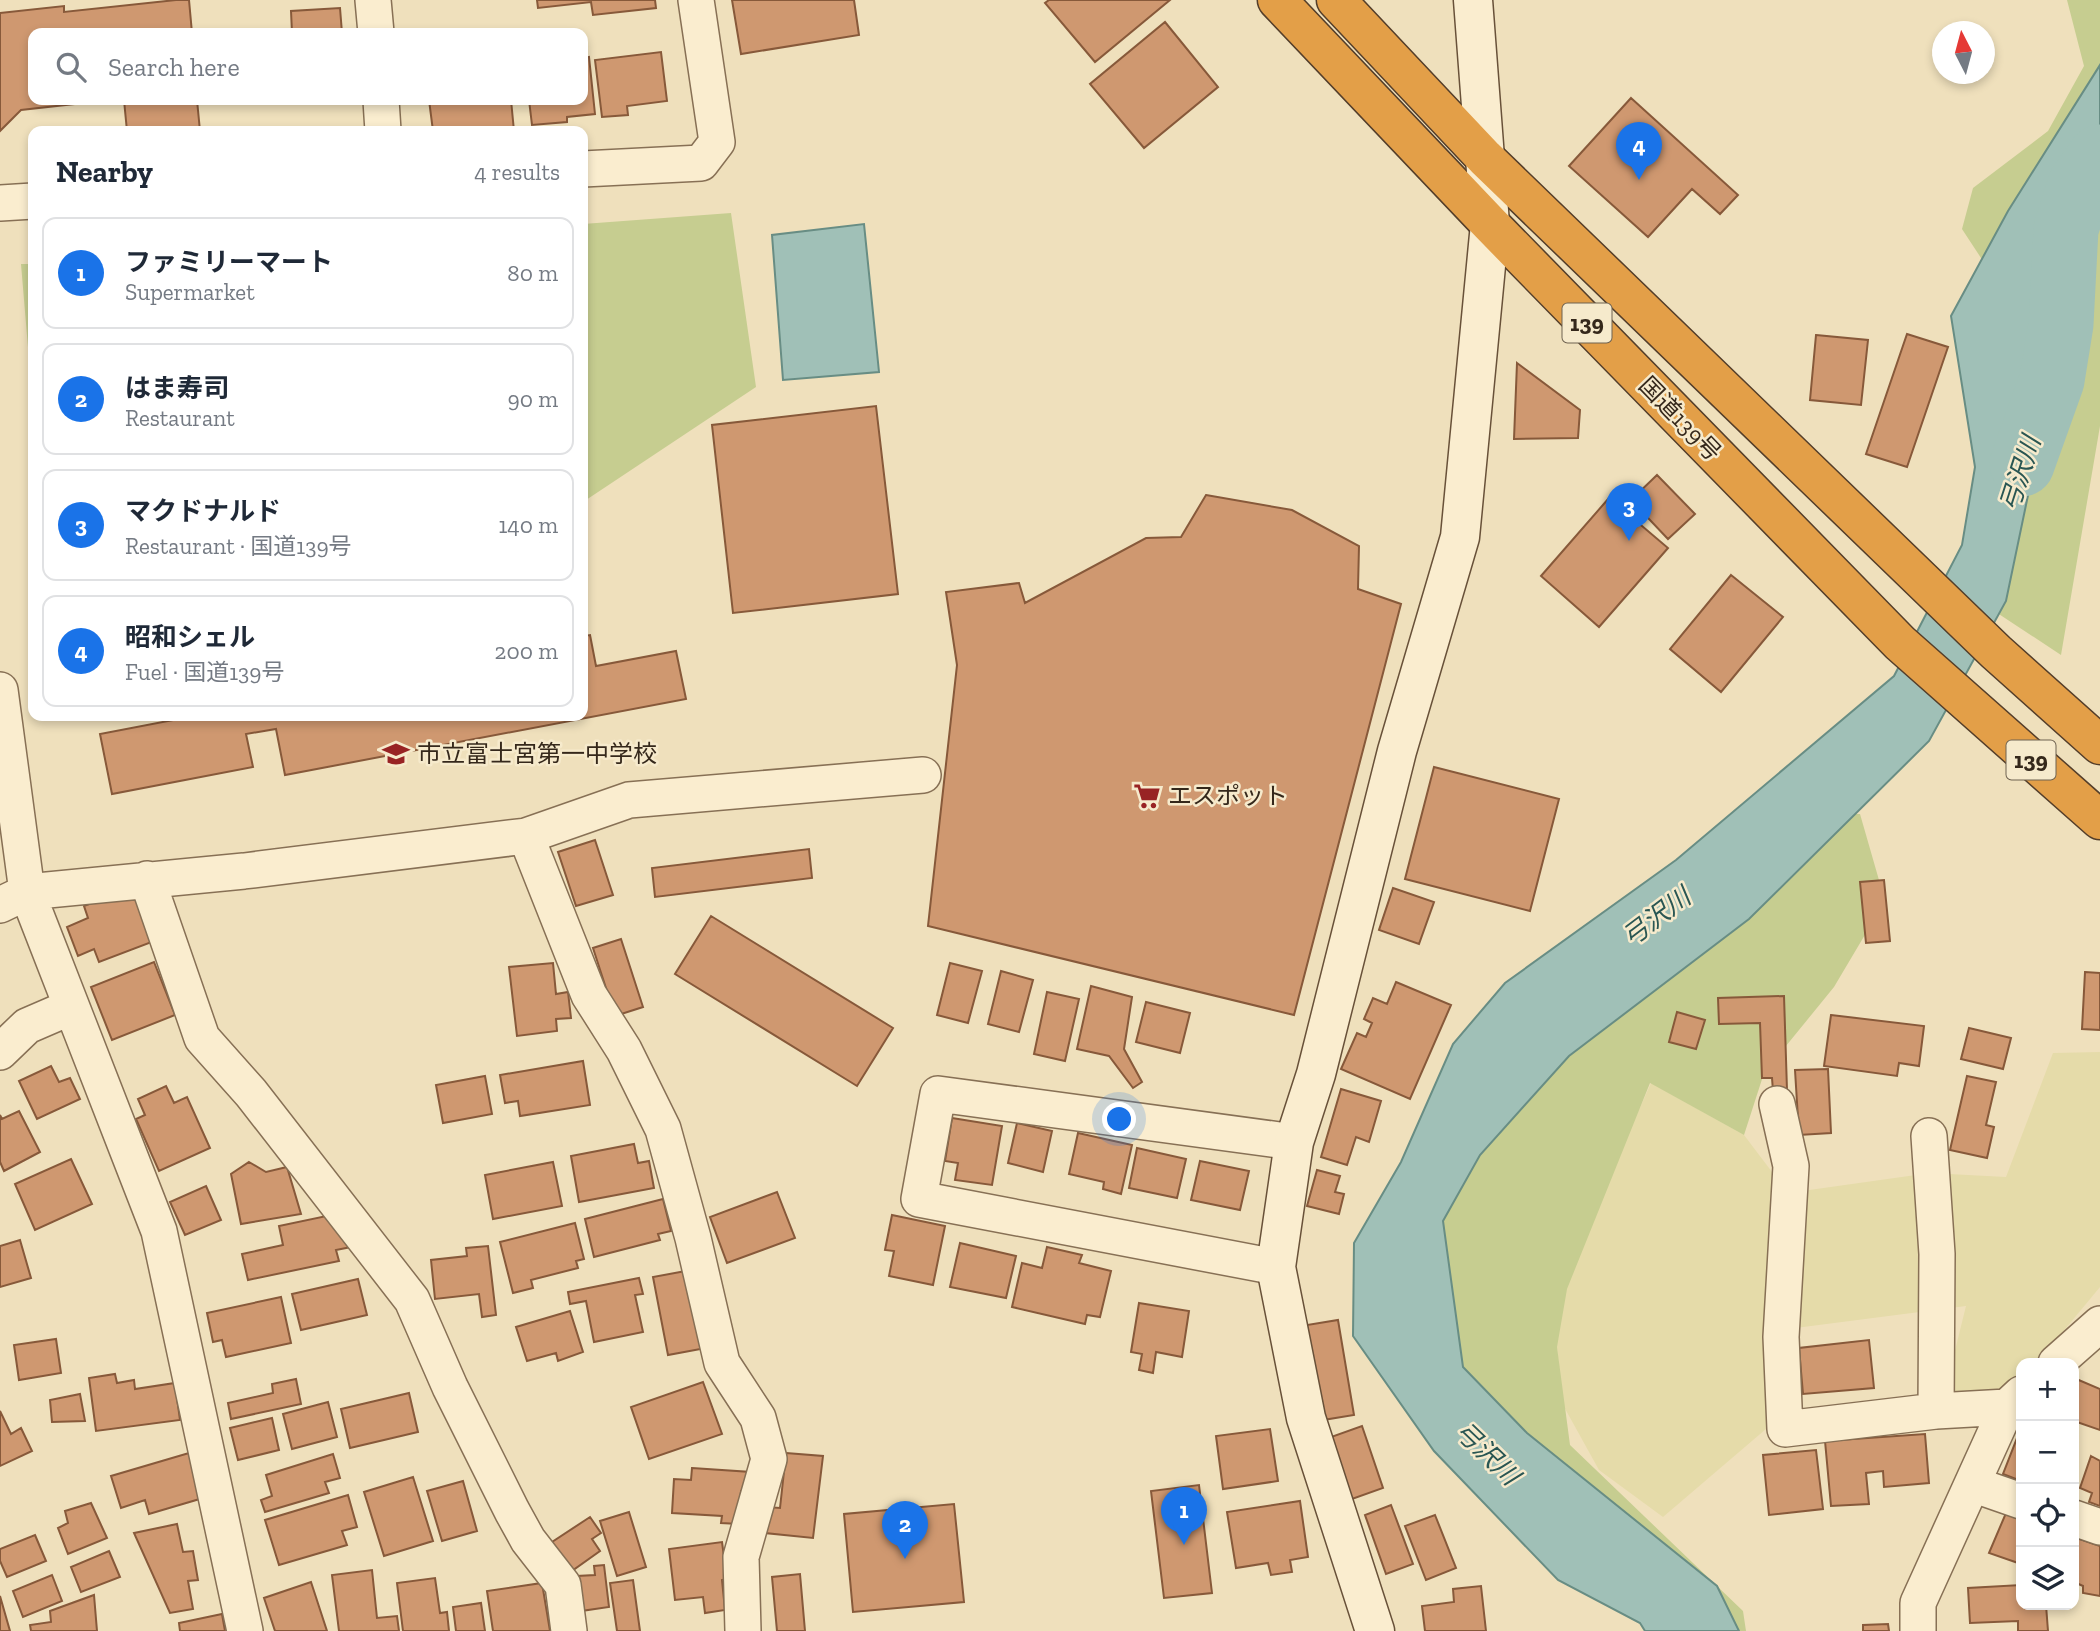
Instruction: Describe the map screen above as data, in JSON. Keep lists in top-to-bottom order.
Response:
{
  "streets": {
    "highway": ["139", "国道139号"]
  },
  "water": ["弓沢川"],
  "places": {
    "school or university": ["市立富士宮第一中学校"],
    "supermarket": ["エスポット"]
  },
  "north": "top",
  "page": {
    "search": "Search here",
    "pins": [
      "4",
      "3",
      "1",
      "2"
    ],
    "heading": ["Nearby", "4 results"],
    "list": [
      {
        "mark": "1",
        "name": "ファミリーマート",
        "note": "Supermarket",
        "value": "80 m"
      },
      {
        "mark": "2",
        "name": "はま寿司",
        "note": "Restaurant",
        "value": "90 m"
      },
      {
        "mark": "3",
        "name": "マクドナルド",
        "note": "Restaurant · 国道139号",
        "value": "140 m"
      },
      {
        "mark": "4",
        "name": "昭和シェル",
        "note": "Fuel · 国道139号",
        "value": "200 m"
      }
    ],
    "map_buttons": ["+", "−"]
  }
}
